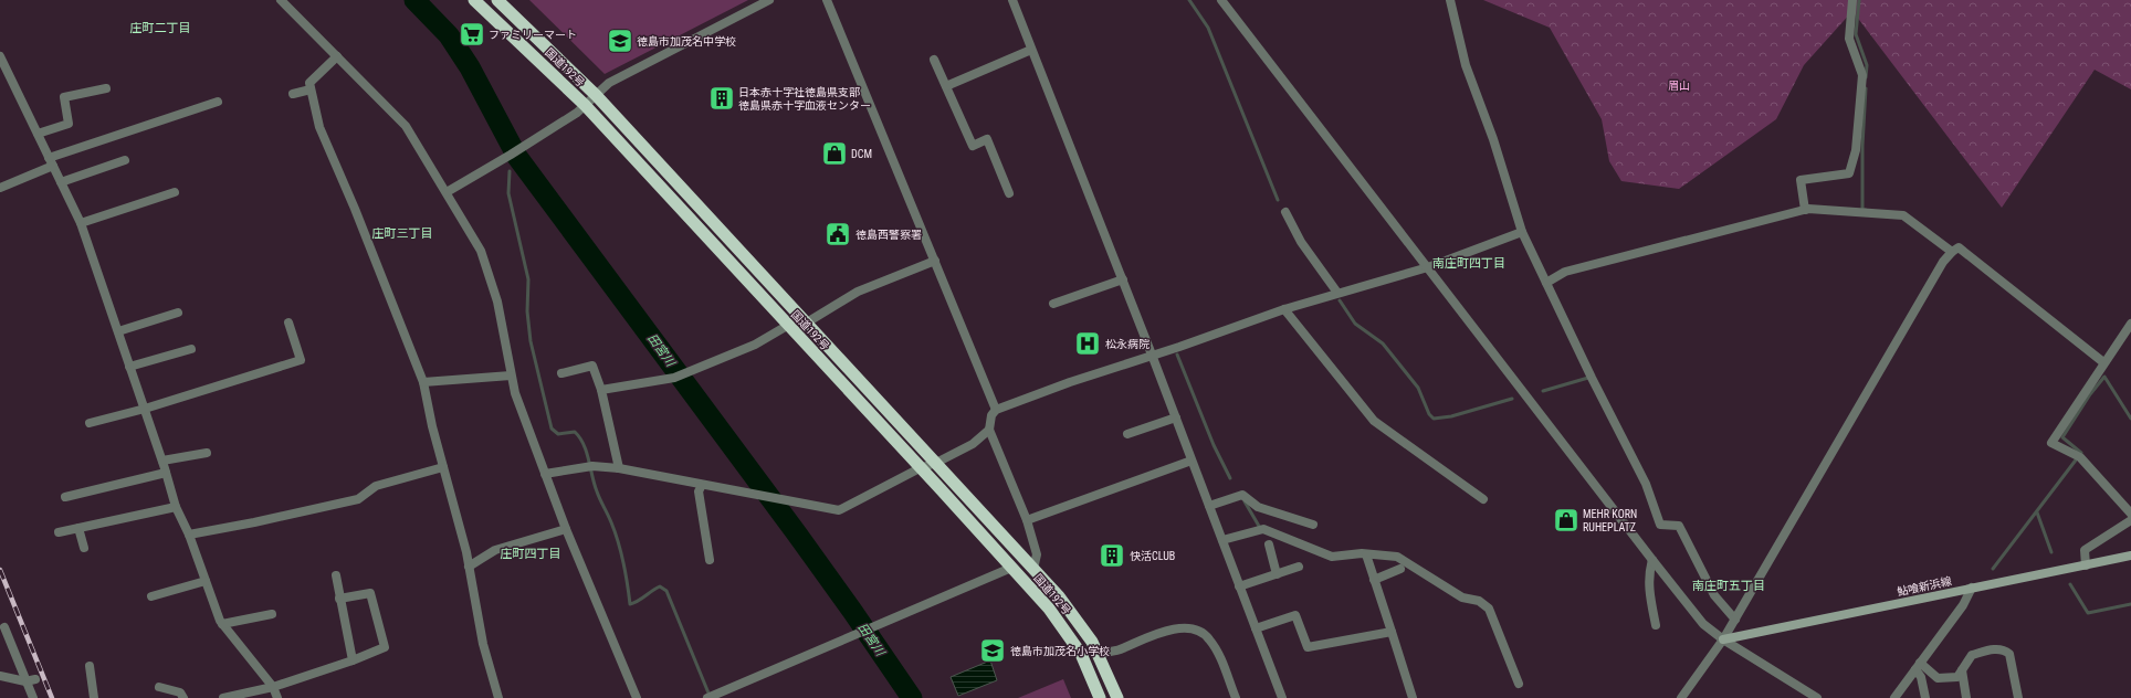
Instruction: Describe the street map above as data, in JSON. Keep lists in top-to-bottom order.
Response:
{
  "streets": {
    "highway": ["国道192号"],
    "main road": ["鮎喰新浜線"]
  },
  "districts": [
    "庄町二丁目",
    "庄町三丁目",
    "南庄町四丁目",
    "庄町四丁目",
    "南庄町五丁目"
  ],
  "water": ["田宮川"],
  "parks": ["眉山"],
  "places": {
    "supermarket": ["ファミリーマート"],
    "school or university": ["徳島市加茂名中学校", "徳島市加茂名小学校"],
    "building": ["日本赤十字社徳島県支部 徳島県赤十字血液センター", "快活CLUB"],
    "shop": ["DCM", "MEHR KORN RUHEPLATZ"],
    "public building": ["徳島西警察署"],
    "hospital": ["松永病院"]
  }
}
